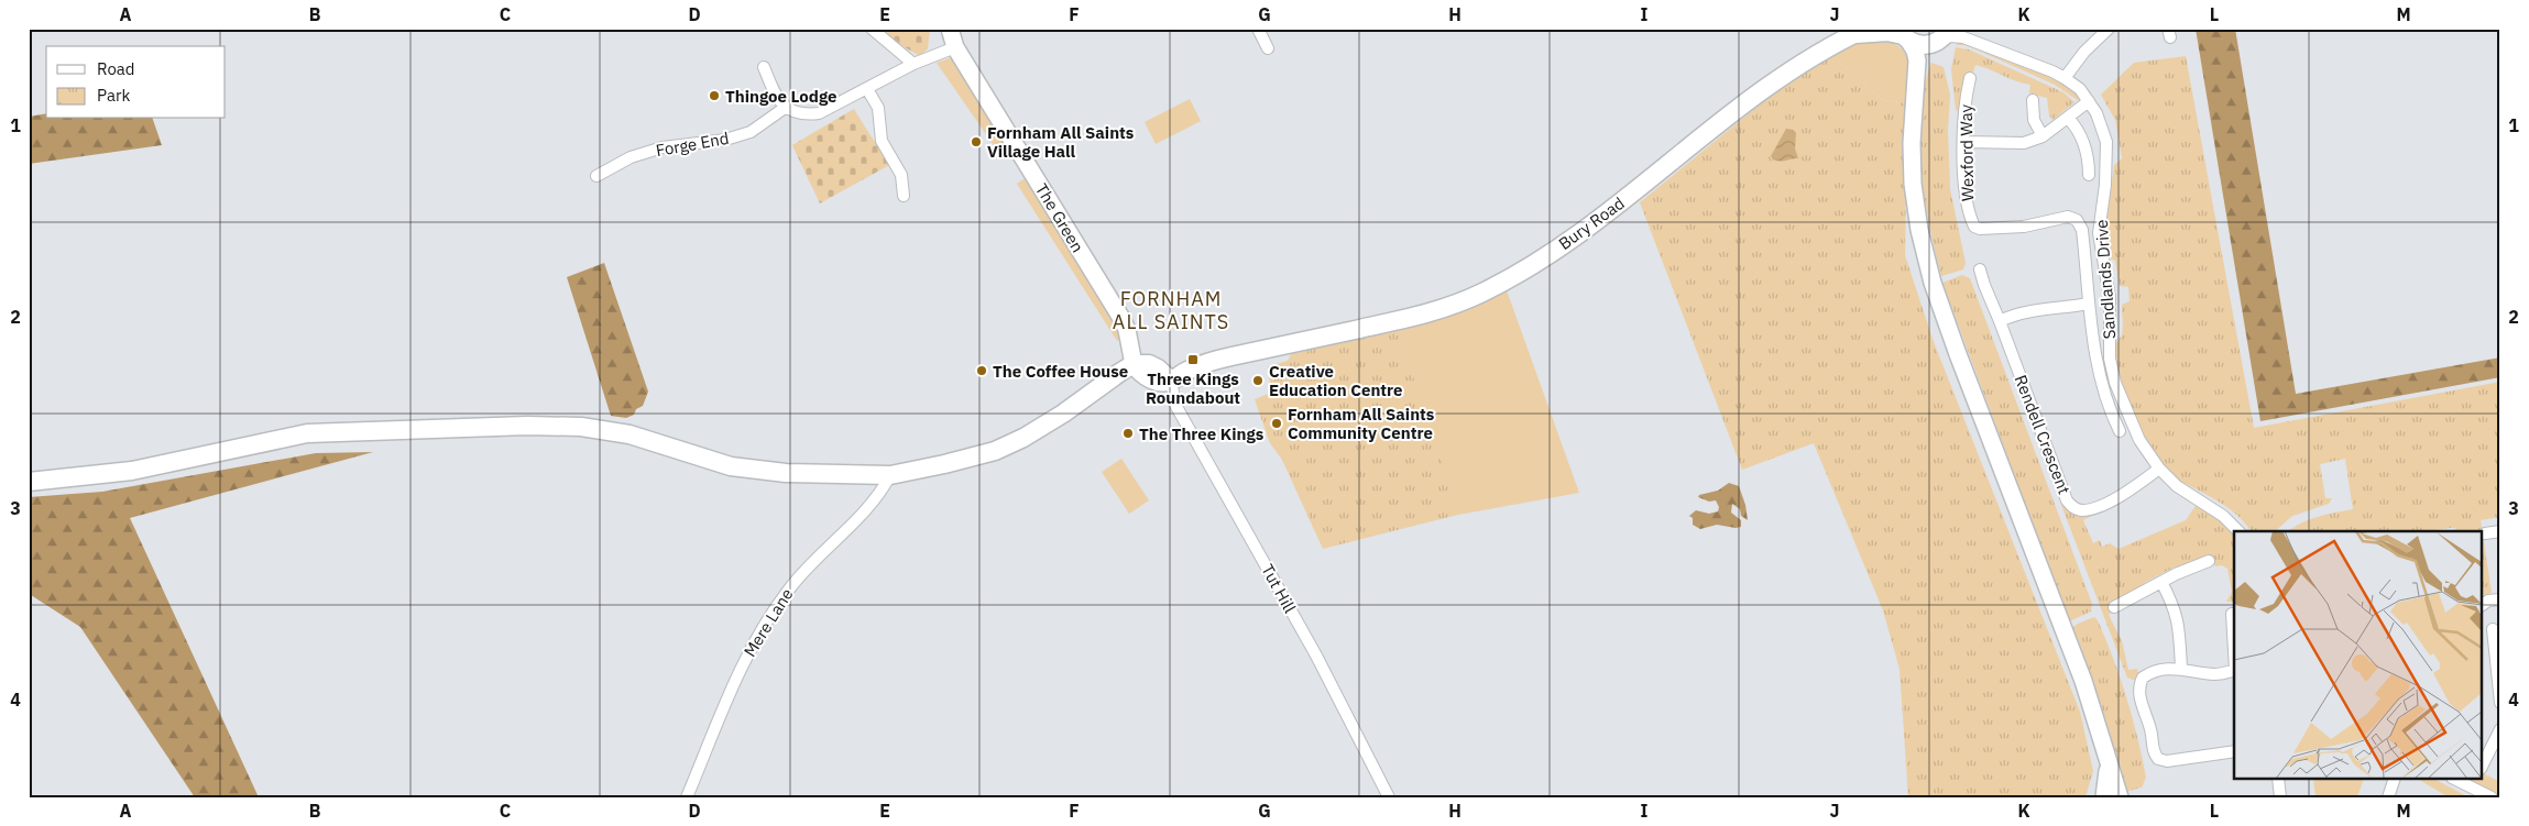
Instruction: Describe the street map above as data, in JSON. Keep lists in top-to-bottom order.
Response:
{
  "streets": {
    "main road": ["The Green", "Bury Road"],
    "street": [
      "Forge End",
      "Wexford Way",
      "Sandlands Drive",
      "Rendell Crescent",
      "Tut Hill",
      "Mere Lane"
    ]
  },
  "crossings": [
    ["Bury Road", "Sandlands Drive"],
    ["Bury Road", "Tut Hill"],
    ["Sandlands Drive", "Rendell Crescent"]
  ],
  "districts": ["FORNHAM ALL SAINTS"],
  "places": {
    "other": [
      "Thingoe Lodge",
      "Fornham All Saints Village Hall",
      "The Coffee House",
      "Creative Education Centre",
      "Fornham All Saints Community Centre",
      "The Three Kings"
    ],
    "transit": ["Three Kings Roundabout"]
  },
  "legend": ["Road", "Park"],
  "grid": {
    "columns": [
      "A",
      "B",
      "C",
      "D",
      "E",
      "F",
      "G",
      "H",
      "I",
      "J",
      "K",
      "L",
      "M"
    ],
    "rows": [
      "1",
      "2",
      "3",
      "4"
    ]
  }
}
